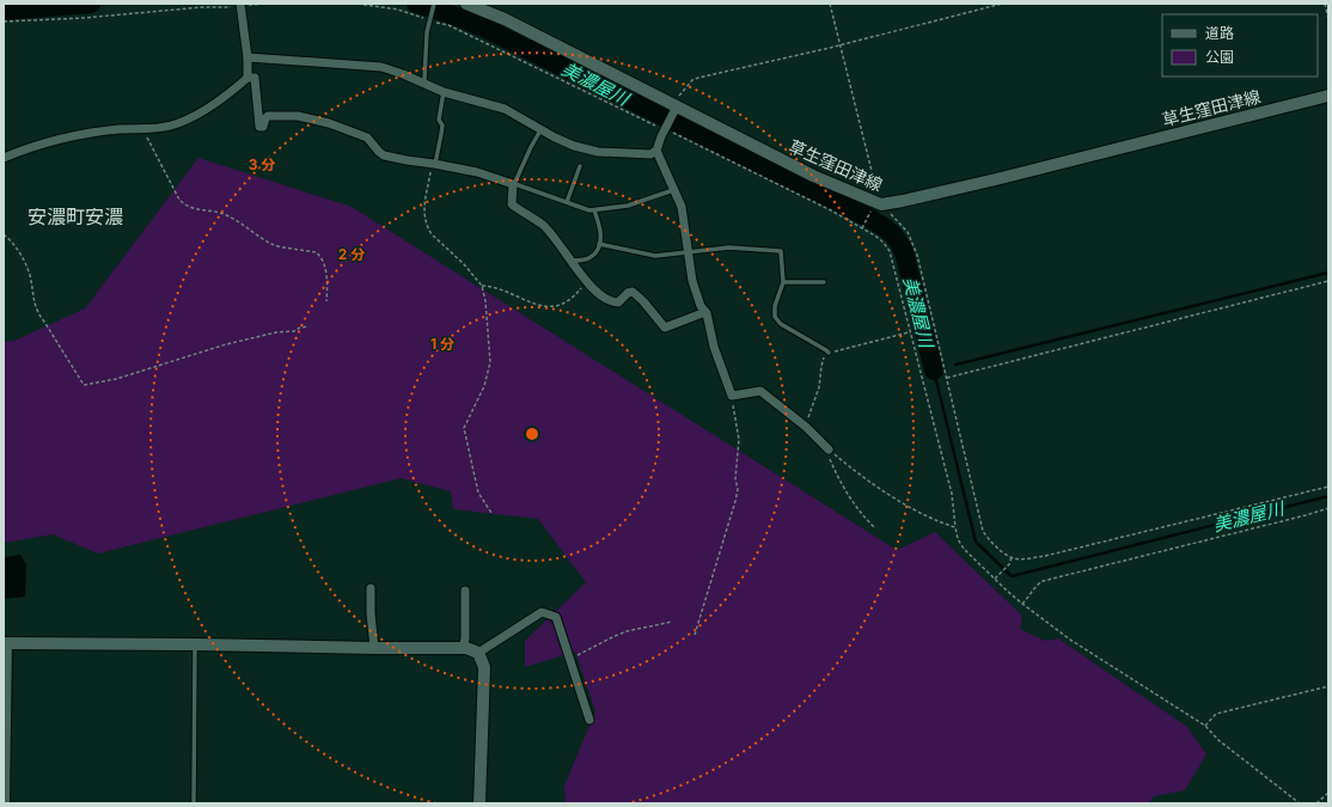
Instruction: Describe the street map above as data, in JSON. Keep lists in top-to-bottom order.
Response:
{
  "streets": {
    "main road": ["草生窪田津線"]
  },
  "districts": ["安濃町安濃"],
  "water": ["美濃屋川"],
  "legend": ["道路", "公園"],
  "rings": ["3 分", "2 分", "1 分"]
}
